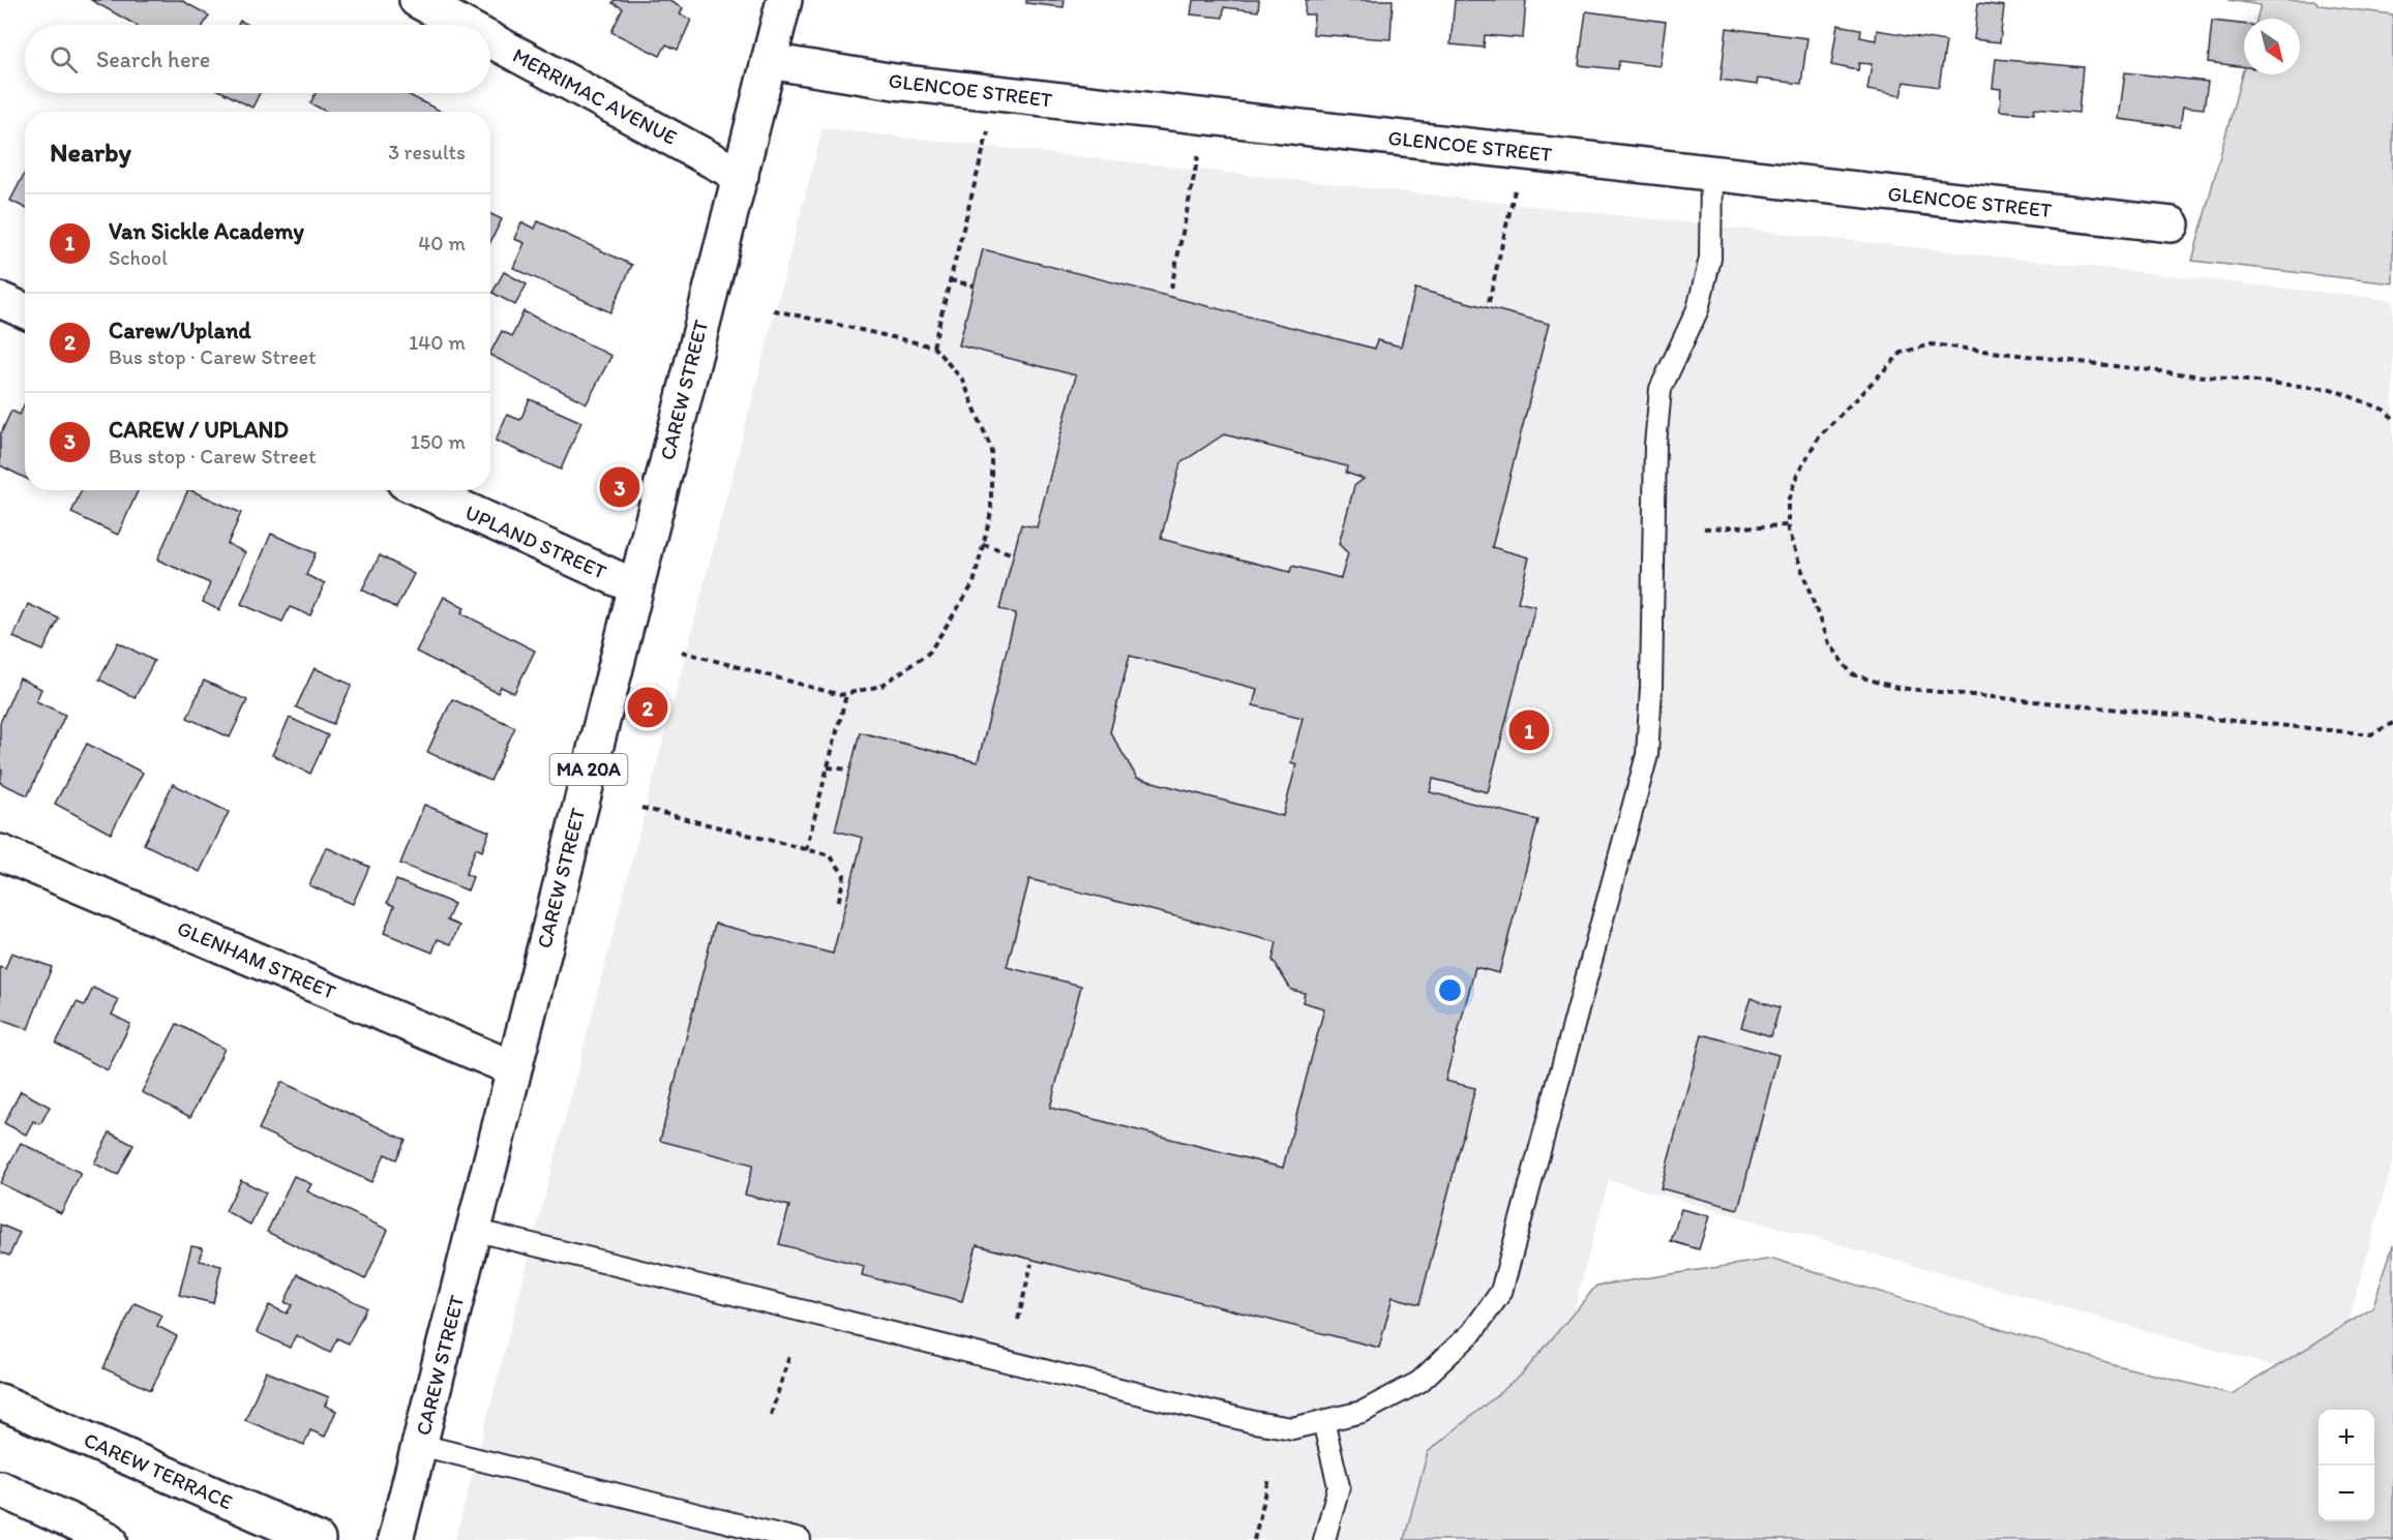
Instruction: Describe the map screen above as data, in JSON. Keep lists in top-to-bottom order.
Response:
{
  "streets": {
    "street": [
      "GLENCOE STREET",
      "MERRIMAC AVENUE",
      "CAREW STREET",
      "UPLAND STREET",
      "MA 20A",
      "GLENHAM STREET",
      "CAREW TERRACE"
    ]
  },
  "crossings": [
    ["GLENCOE STREET", "CAREW STREET"],
    ["MERRIMAC AVENUE", "CAREW STREET"],
    ["CAREW STREET", "UPLAND STREET"],
    ["CAREW STREET", "GLENHAM STREET"]
  ],
  "north": "bottom right",
  "page": {
    "search": "Search here",
    "heading": ["Nearby", "3 results"],
    "list": [
      {
        "mark": "1",
        "name": "Van Sickle Academy",
        "note": "School",
        "value": "40 m"
      },
      {
        "mark": "2",
        "name": "Carew/Upland",
        "note": "Bus stop · Carew Street",
        "value": "140 m"
      },
      {
        "mark": "3",
        "name": "CAREW / UPLAND",
        "note": "Bus stop · Carew Street",
        "value": "150 m"
      }
    ],
    "pins": ["3", "2", "1"],
    "map_buttons": ["+", "−"]
  }
}
